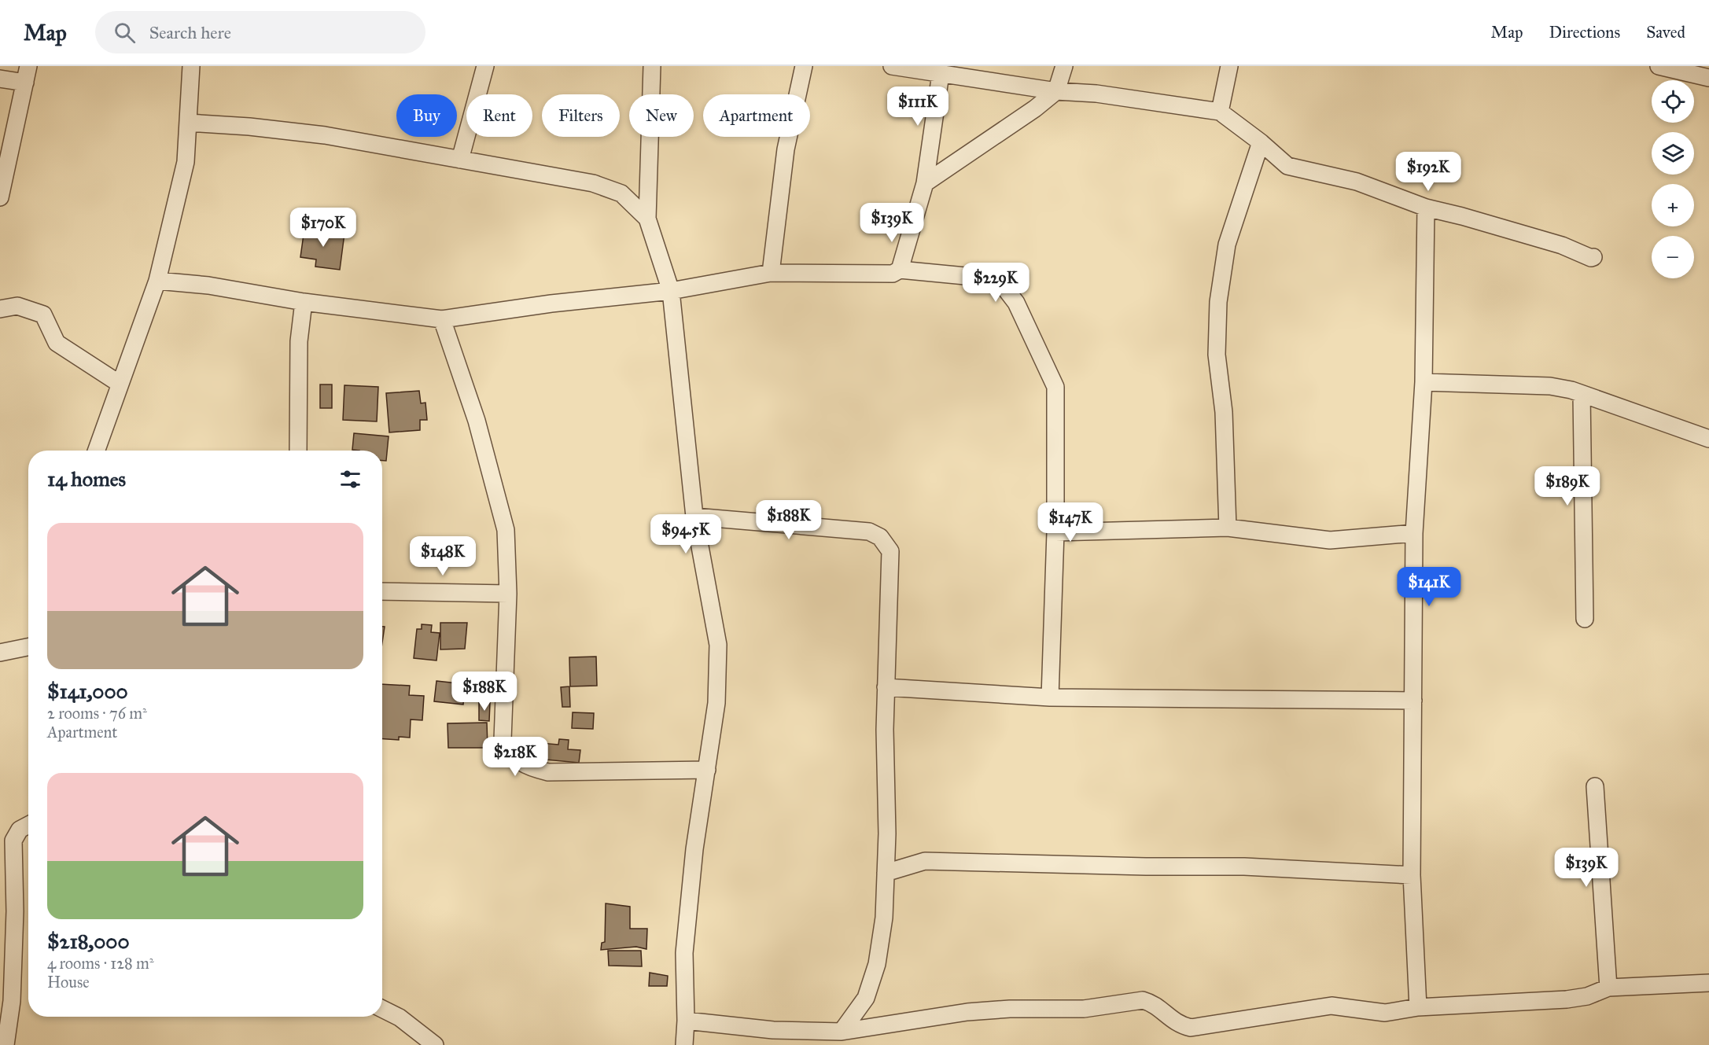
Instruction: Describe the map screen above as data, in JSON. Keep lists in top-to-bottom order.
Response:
{
  "page": {
    "header": "Map",
    "search": "Search here",
    "nav": ["Map", "Directions", "Saved"],
    "map_buttons": ["+", "−"],
    "price": [
      "$111K",
      "$192K",
      "$139K",
      "$170K",
      "$229K",
      "$189K",
      "$188K",
      "$147K",
      "$94.5K",
      "$148K",
      "$141K",
      "$188K",
      "$218K",
      "$139K"
    ],
    "chip": [
      "Buy",
      "Rent",
      "Filters",
      "New",
      "Apartment"
    ],
    "heading": "14 homes",
    "list": [
      {
        "name": "$141,000",
        "note": "2 rooms · 76 m² · Apartment"
      },
      {
        "name": "$218,000",
        "note": "4 rooms · 128 m² · House"
      }
    ]
  }
}
